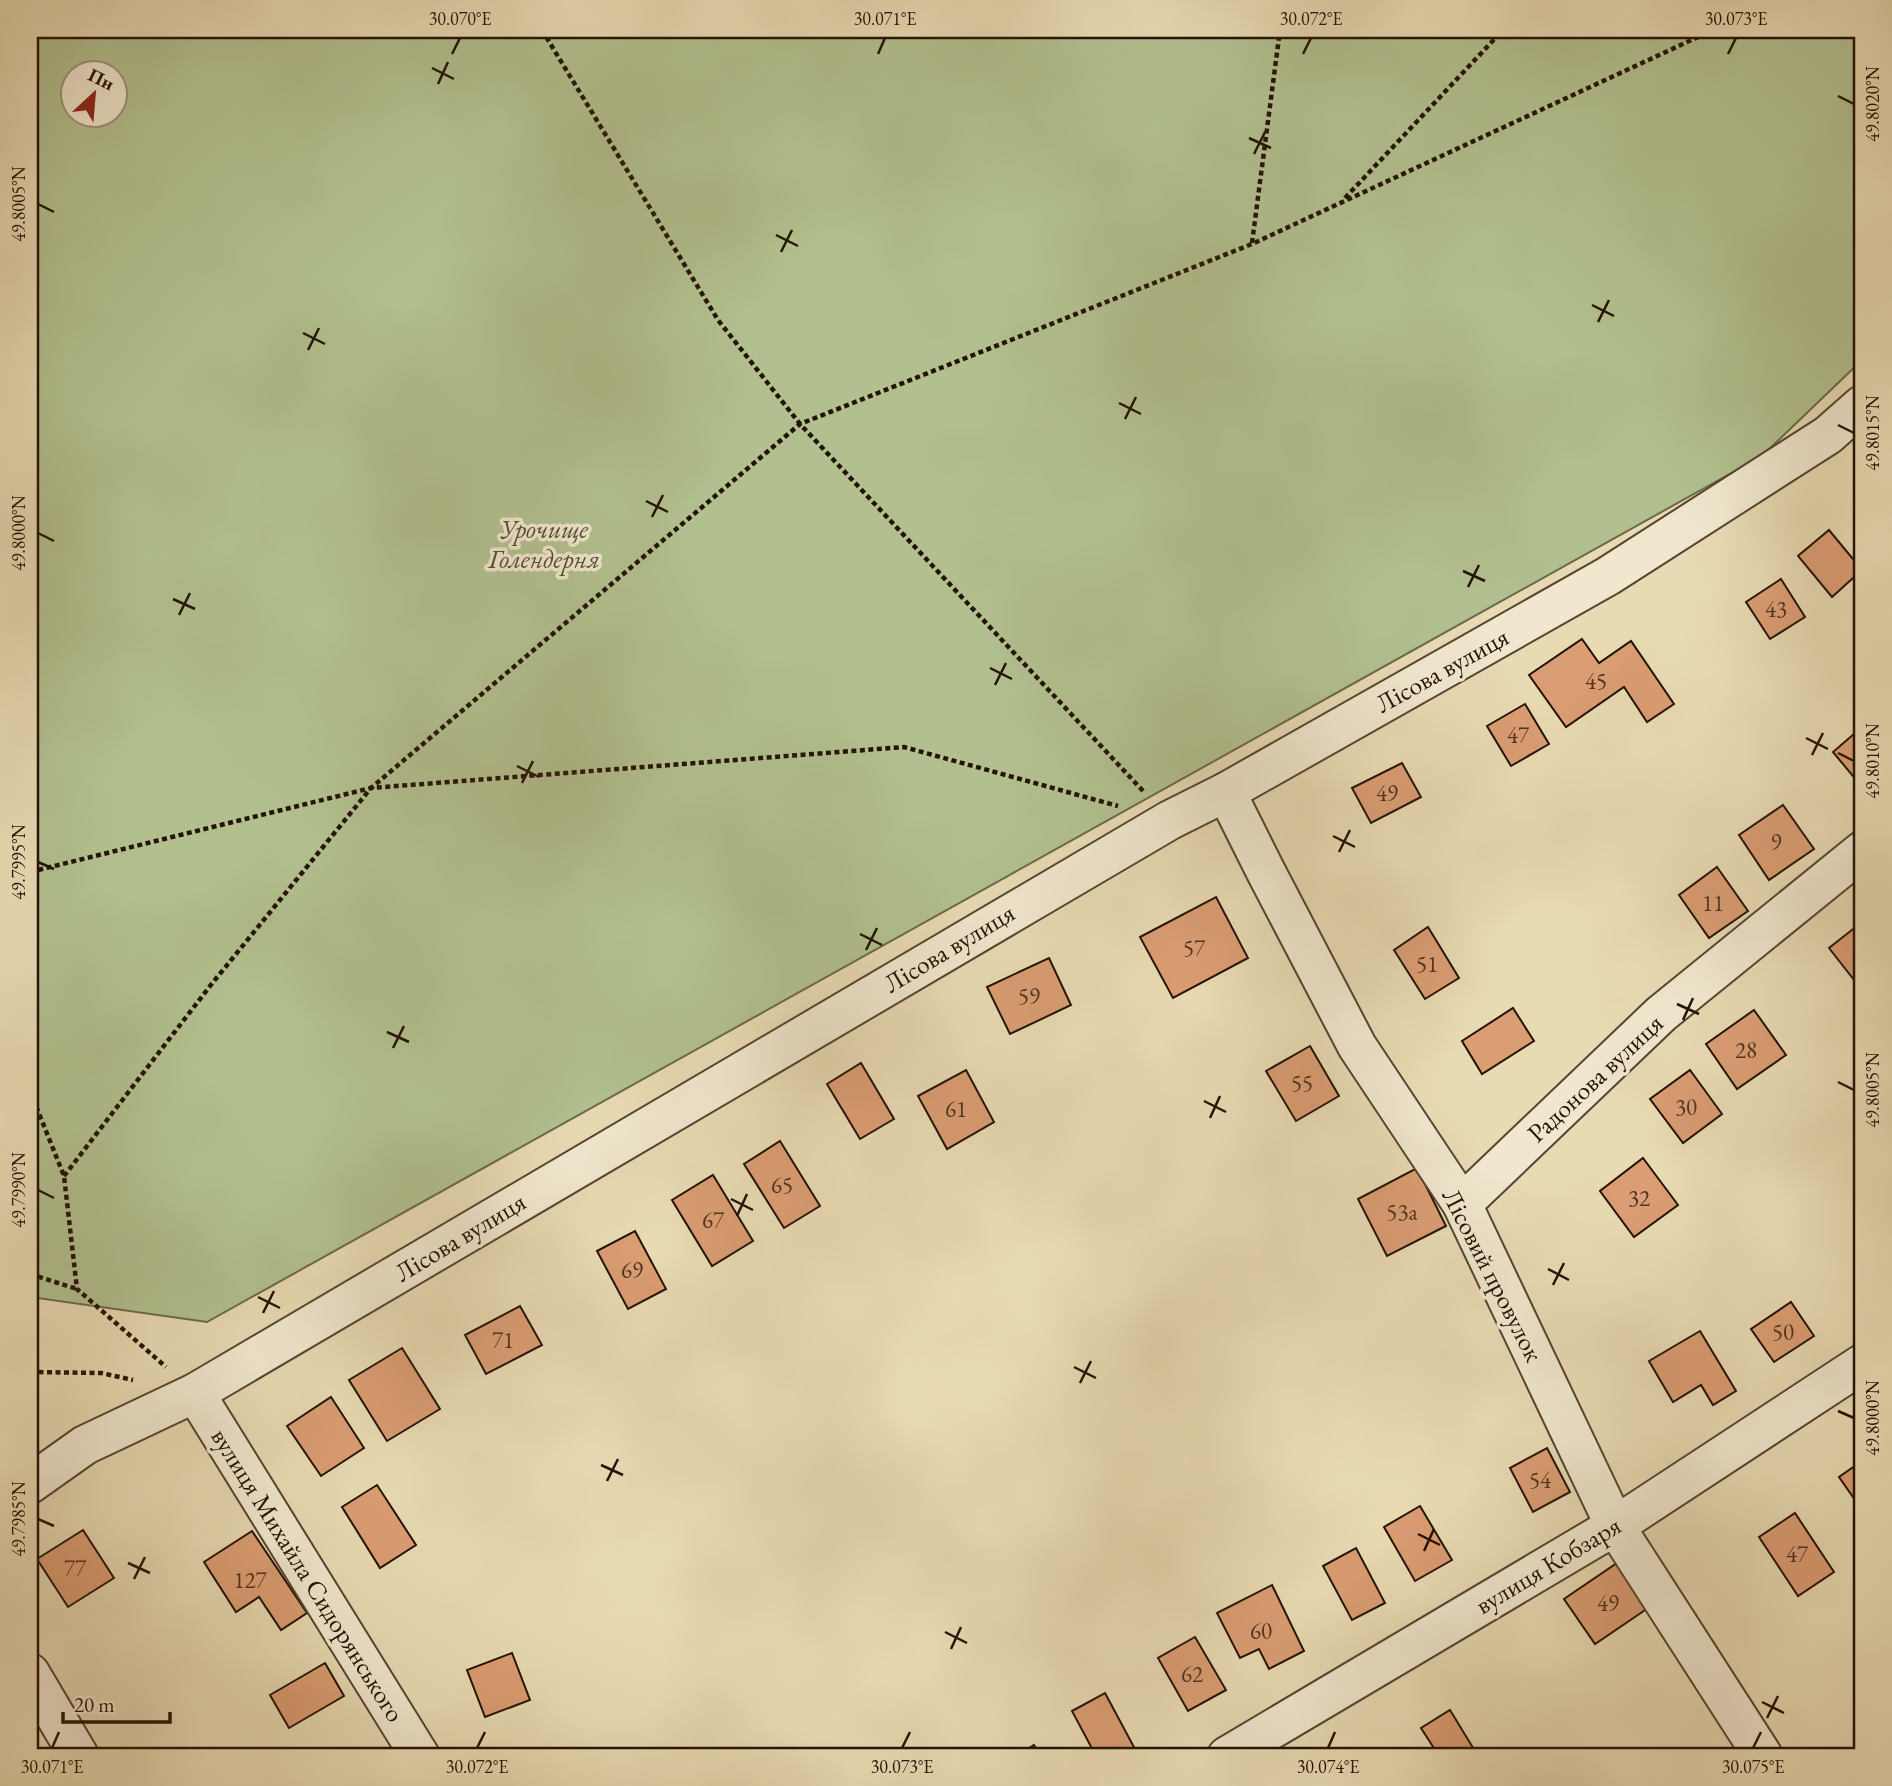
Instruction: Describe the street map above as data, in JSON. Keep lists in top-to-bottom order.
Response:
{
  "streets": {
    "street": [
      "Лісова вулиця",
      "Радонова вулиця",
      "Лісовий провулок",
      "вулиця Кобзаря",
      "вулиця Михайла Сидорянського"
    ]
  },
  "crossings": [
    ["Лісова вулиця", "Лісовий провулок"],
    ["Лісова вулиця", "вулиця Михайла Сидорянського"],
    ["Радонова вулиця", "Лісовий провулок"],
    ["Лісовий провулок", "вулиця Кобзаря"]
  ],
  "parks": ["Урочище Голендерня"],
  "house_numbers": [
    "43",
    "45",
    "47",
    "49",
    "9",
    "11",
    "57",
    "51",
    "59",
    "28",
    "55",
    "30",
    "61",
    "65",
    "32",
    "53а",
    "67",
    "69",
    "50",
    "71",
    "54",
    "47",
    "77",
    "127",
    "49",
    "60",
    "62"
  ],
  "scale_bar": "20 m",
  "north": "top right",
  "coordinates": [
    "30.070°E",
    "30.071°E",
    "30.072°E",
    "30.073°E",
    "49.8020°N",
    "49.8005°N",
    "49.8015°N",
    "49.8000°N",
    "49.8010°N",
    "49.7995°N",
    "49.7990°N",
    "49.7985°N",
    "30.074°E",
    "30.075°E"
  ]
}
